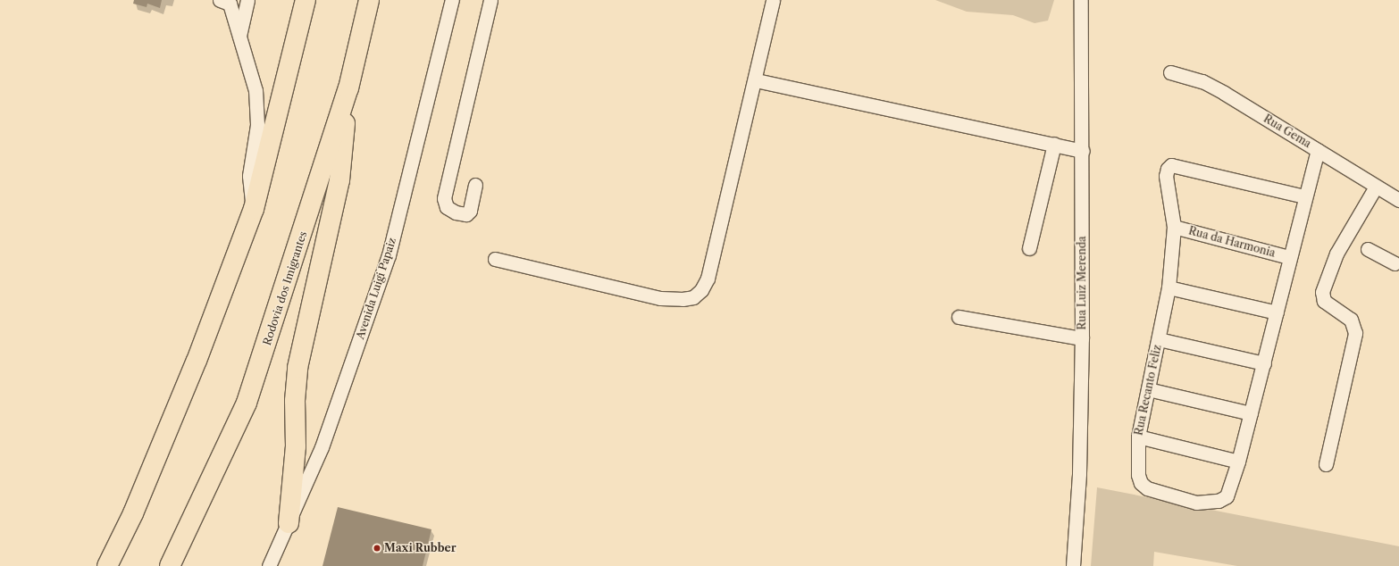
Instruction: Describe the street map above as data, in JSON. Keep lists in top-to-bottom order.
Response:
{
  "streets": {
    "highway": ["Rodovia dos Imigrantes"],
    "street": [
      "Rua Gema",
      "Rua da Harmonia",
      "Rua Luiz Merenda",
      "Avenida Luigi Papaiz",
      "Rua Recanto Feliz"
    ]
  },
  "crossings": [
    ["Rua Gema", "Rua Recanto Feliz"],
    ["Rua da Harmonia", "Rua Recanto Feliz"]
  ],
  "places": ["Maxi Rubber"]
}
